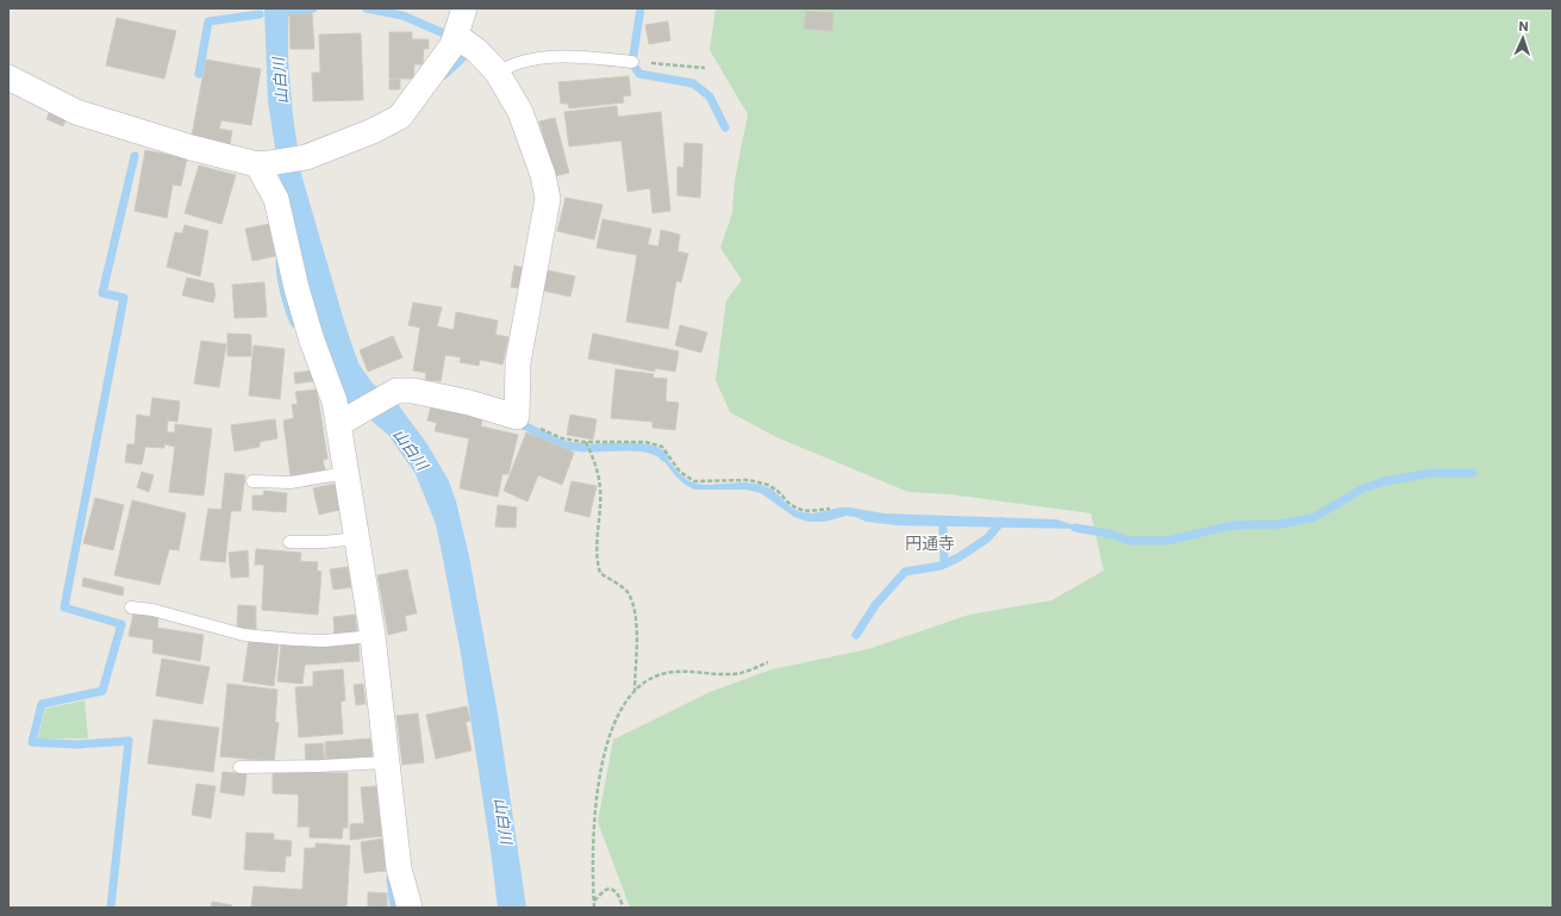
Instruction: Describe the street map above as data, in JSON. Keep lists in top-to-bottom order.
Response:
{
  "districts": ["円通寺"],
  "water": ["山白川"],
  "north": "top"
}
